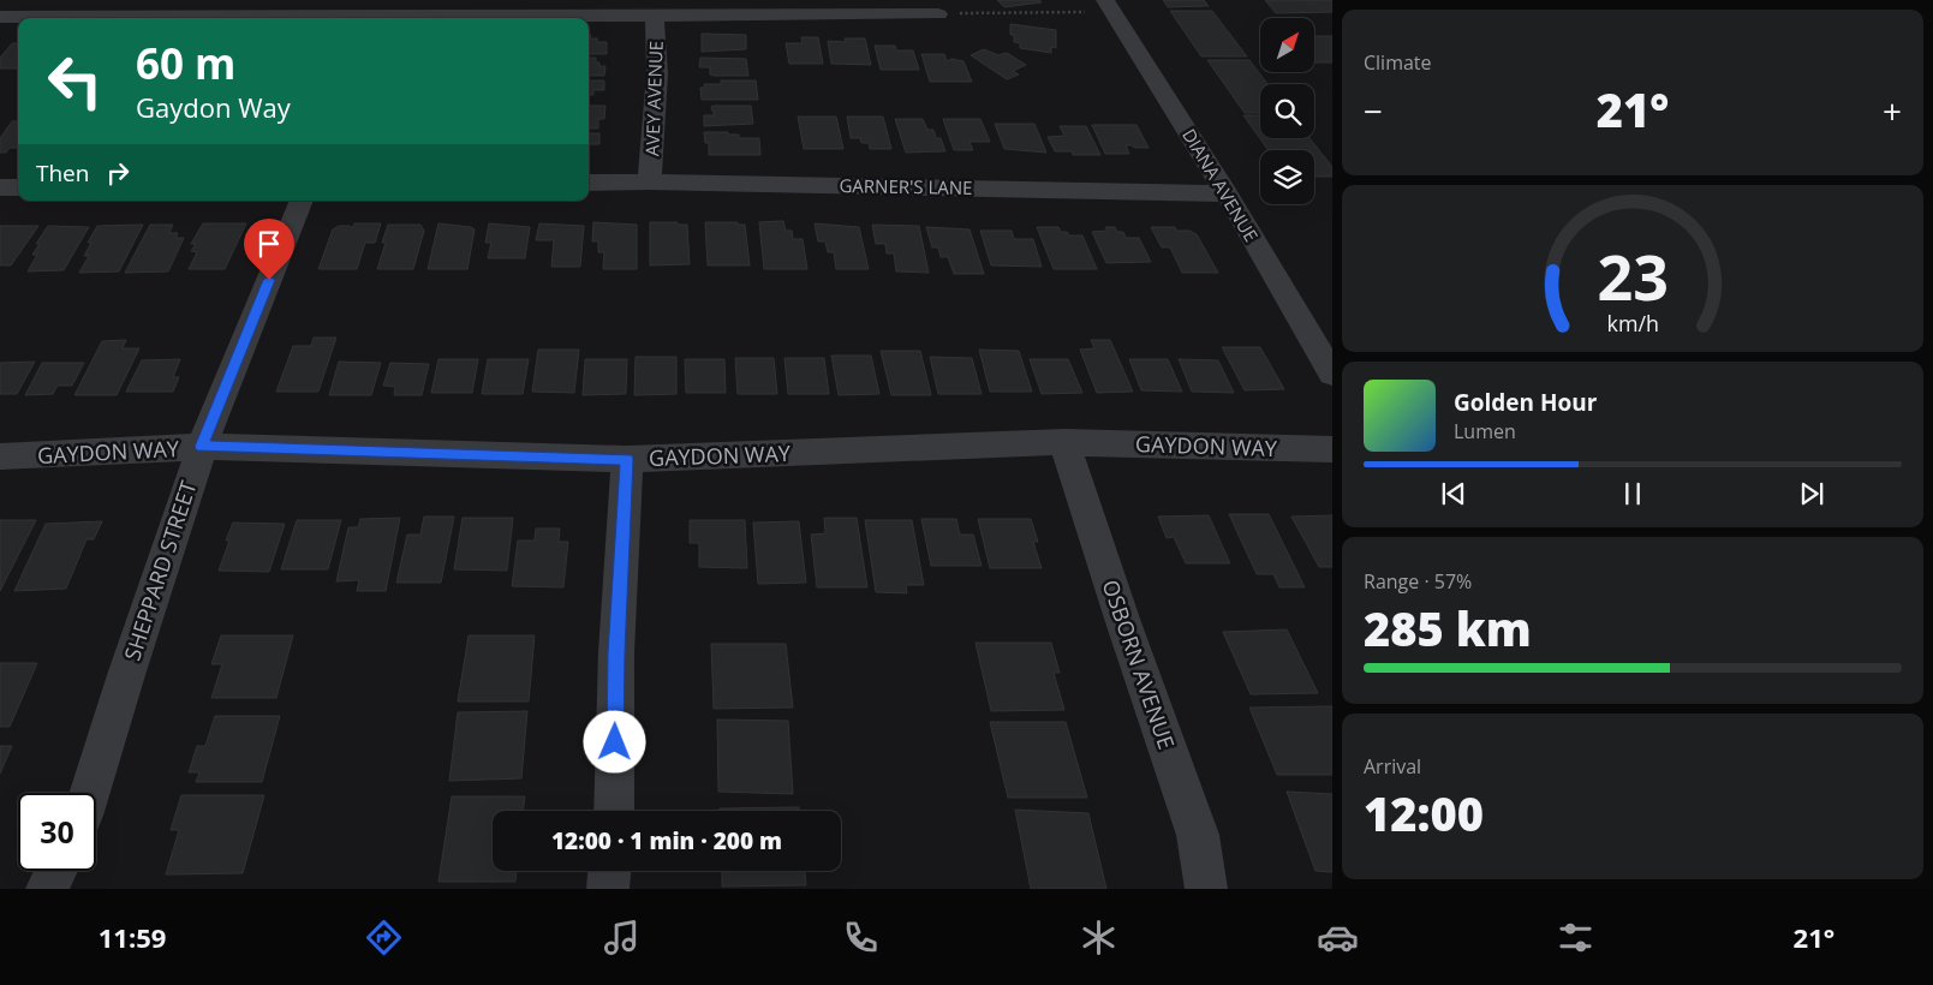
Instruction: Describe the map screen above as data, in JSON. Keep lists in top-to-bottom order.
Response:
{
  "streets": {
    "street": [
      "AVEY AVENUE",
      "DIANA AVENUE",
      "GARNER'S LANE",
      "GAYDON WAY",
      "SHEPPARD STREET",
      "OSBORN AVENUE"
    ]
  },
  "crossings": [
    ["AVEY AVENUE", "GARNER'S LANE"],
    ["DIANA AVENUE", "GARNER'S LANE"],
    ["GAYDON WAY", "SHEPPARD STREET"],
    ["GAYDON WAY", "OSBORN AVENUE"]
  ],
  "north": "top right",
  "page": {
    "tile": [
      "Climate",
      ["Range · 57%", "285 km"],
      ["Arrival", "12:00"]
    ],
    "turn": ["60 m", "Gaydon Way"],
    "heat": ["−", "21°", "+"],
    "then": "Then",
    "song": ["Golden Hour", "Lumen"],
    "limit": "30",
    "trip": "12:00 · 1 min · 200 m",
    "tabs": ["11:59", "21°"],
    "gauge": ["23", "km/h"]
  }
}
